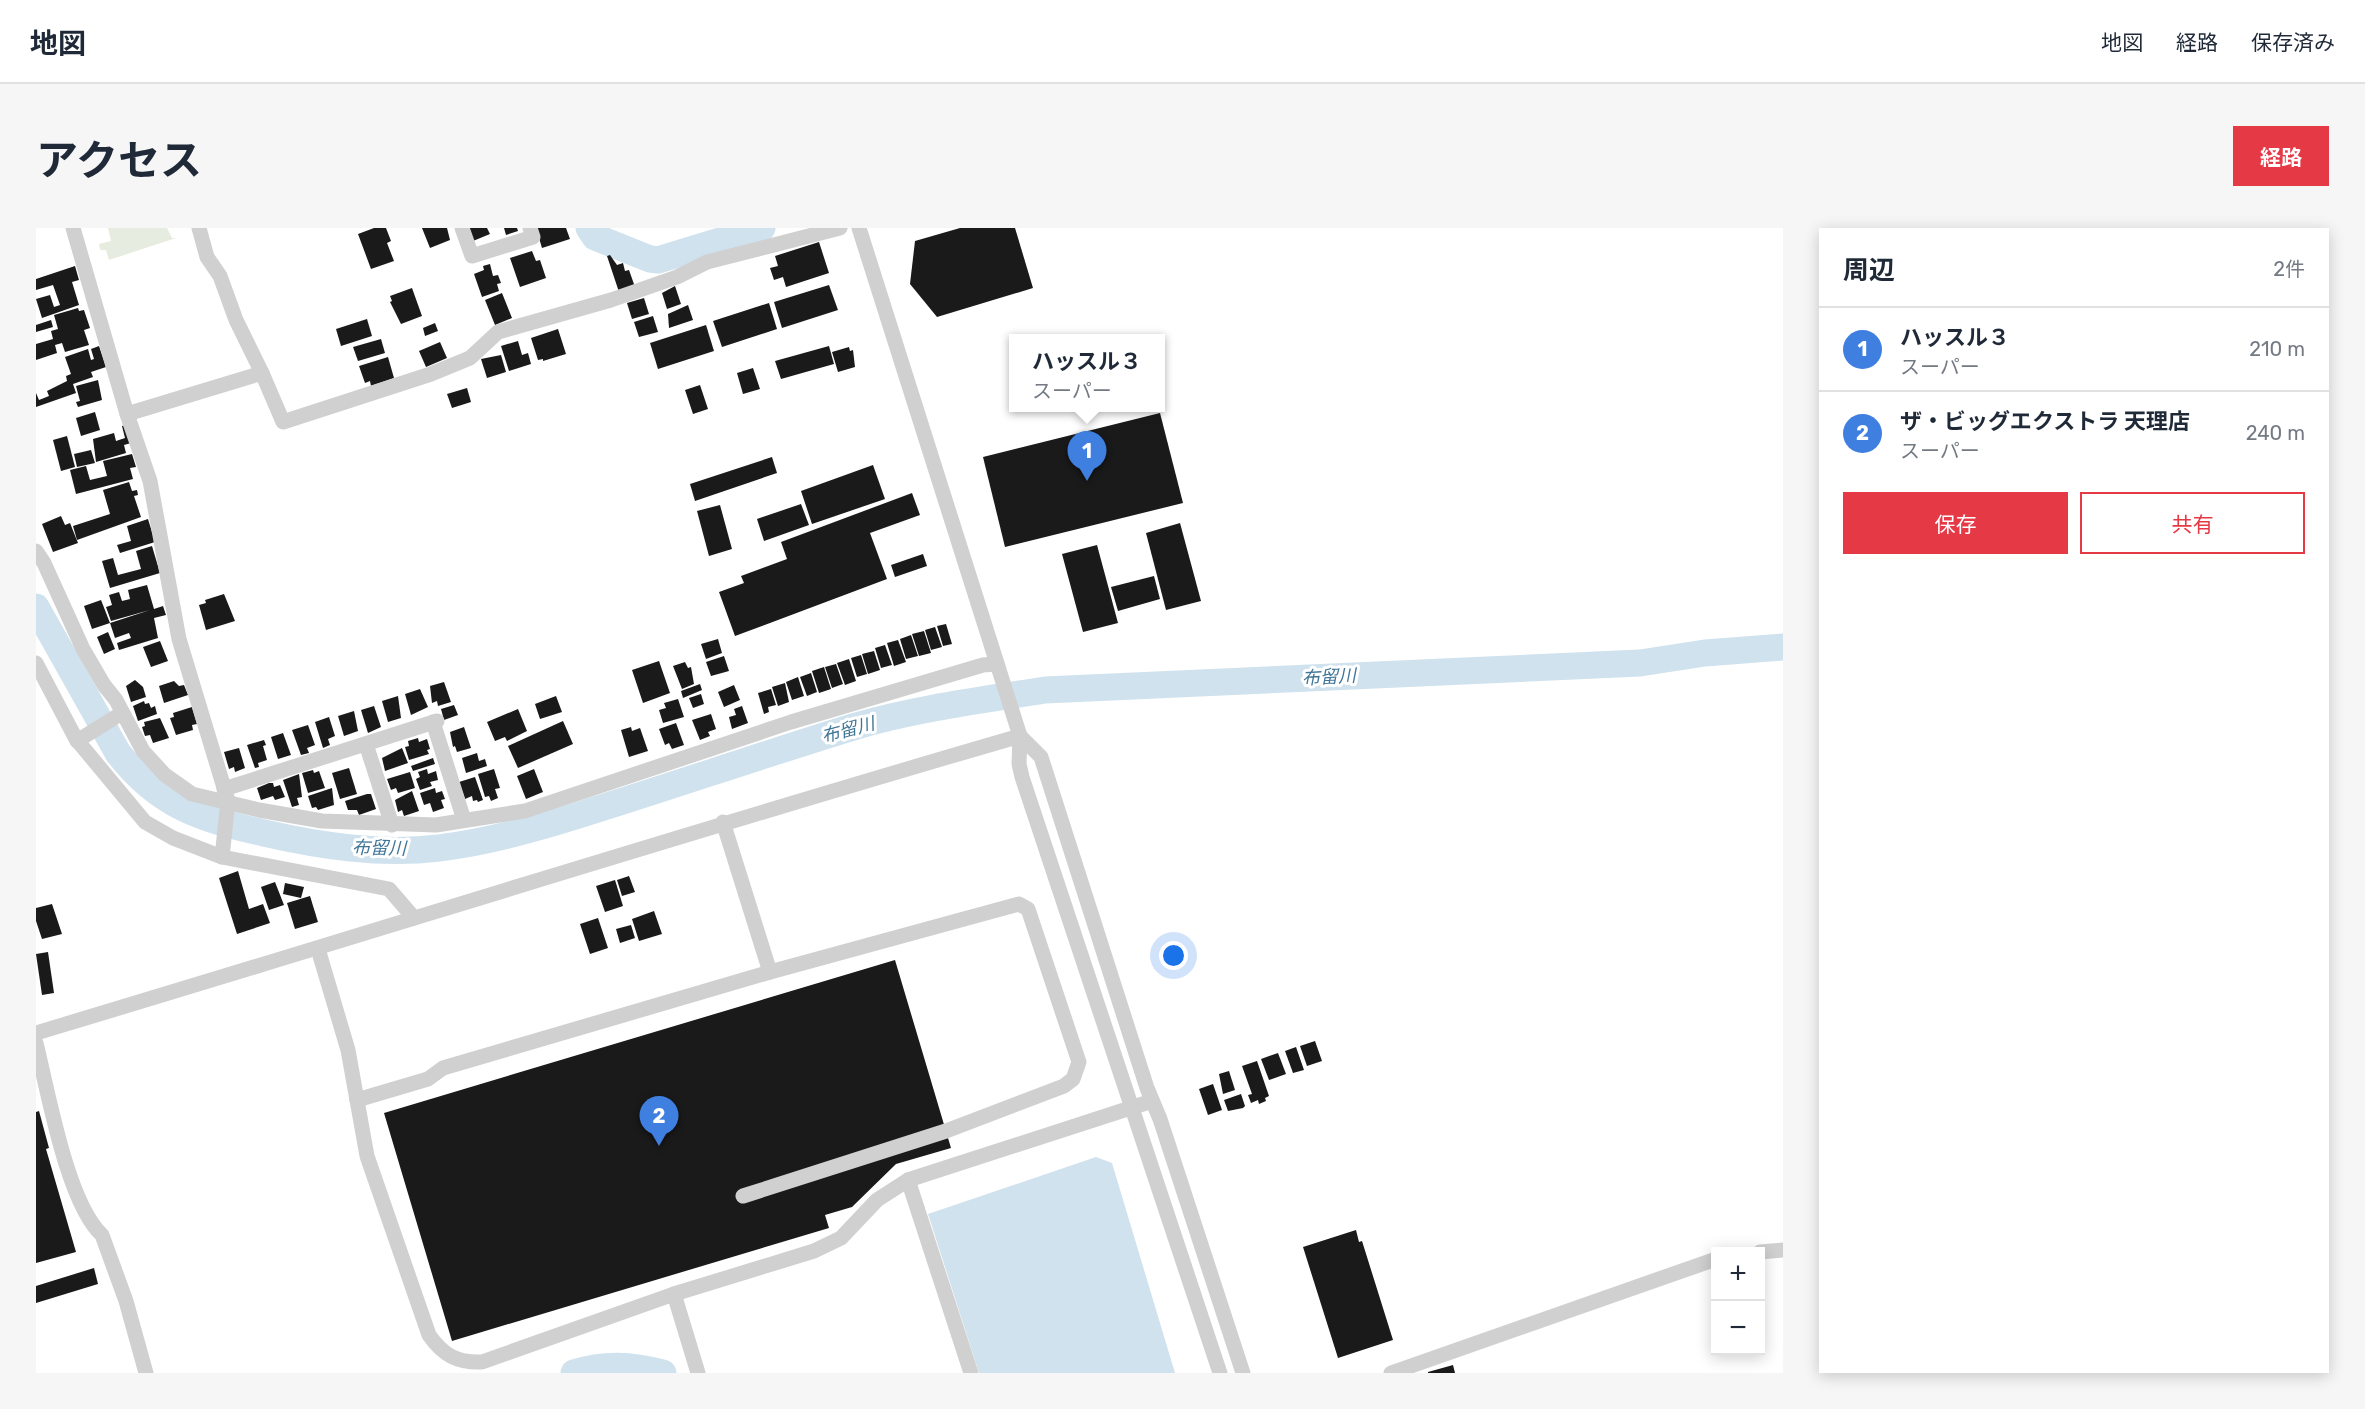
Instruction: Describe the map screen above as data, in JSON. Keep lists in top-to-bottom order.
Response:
{
  "water": ["布留川"],
  "page": {
    "header": "地図",
    "nav": ["地図", "経路", "保存済み"],
    "title": "アクセス",
    "buttons": [
      "経路",
      ["保存", "共有"]
    ],
    "heading": ["周辺", "2件"],
    "list": [
      {
        "mark": "1",
        "name": "ハッスル３",
        "note": "スーパー",
        "value": "210 m"
      },
      {
        "mark": "2",
        "name": "ザ・ビッグエクストラ 天理店",
        "note": "スーパー",
        "value": "240 m"
      }
    ],
    "popup": ["ハッスル３", "スーパー"],
    "pins": ["1", "2"],
    "map_buttons": ["+", "−"]
  }
}
